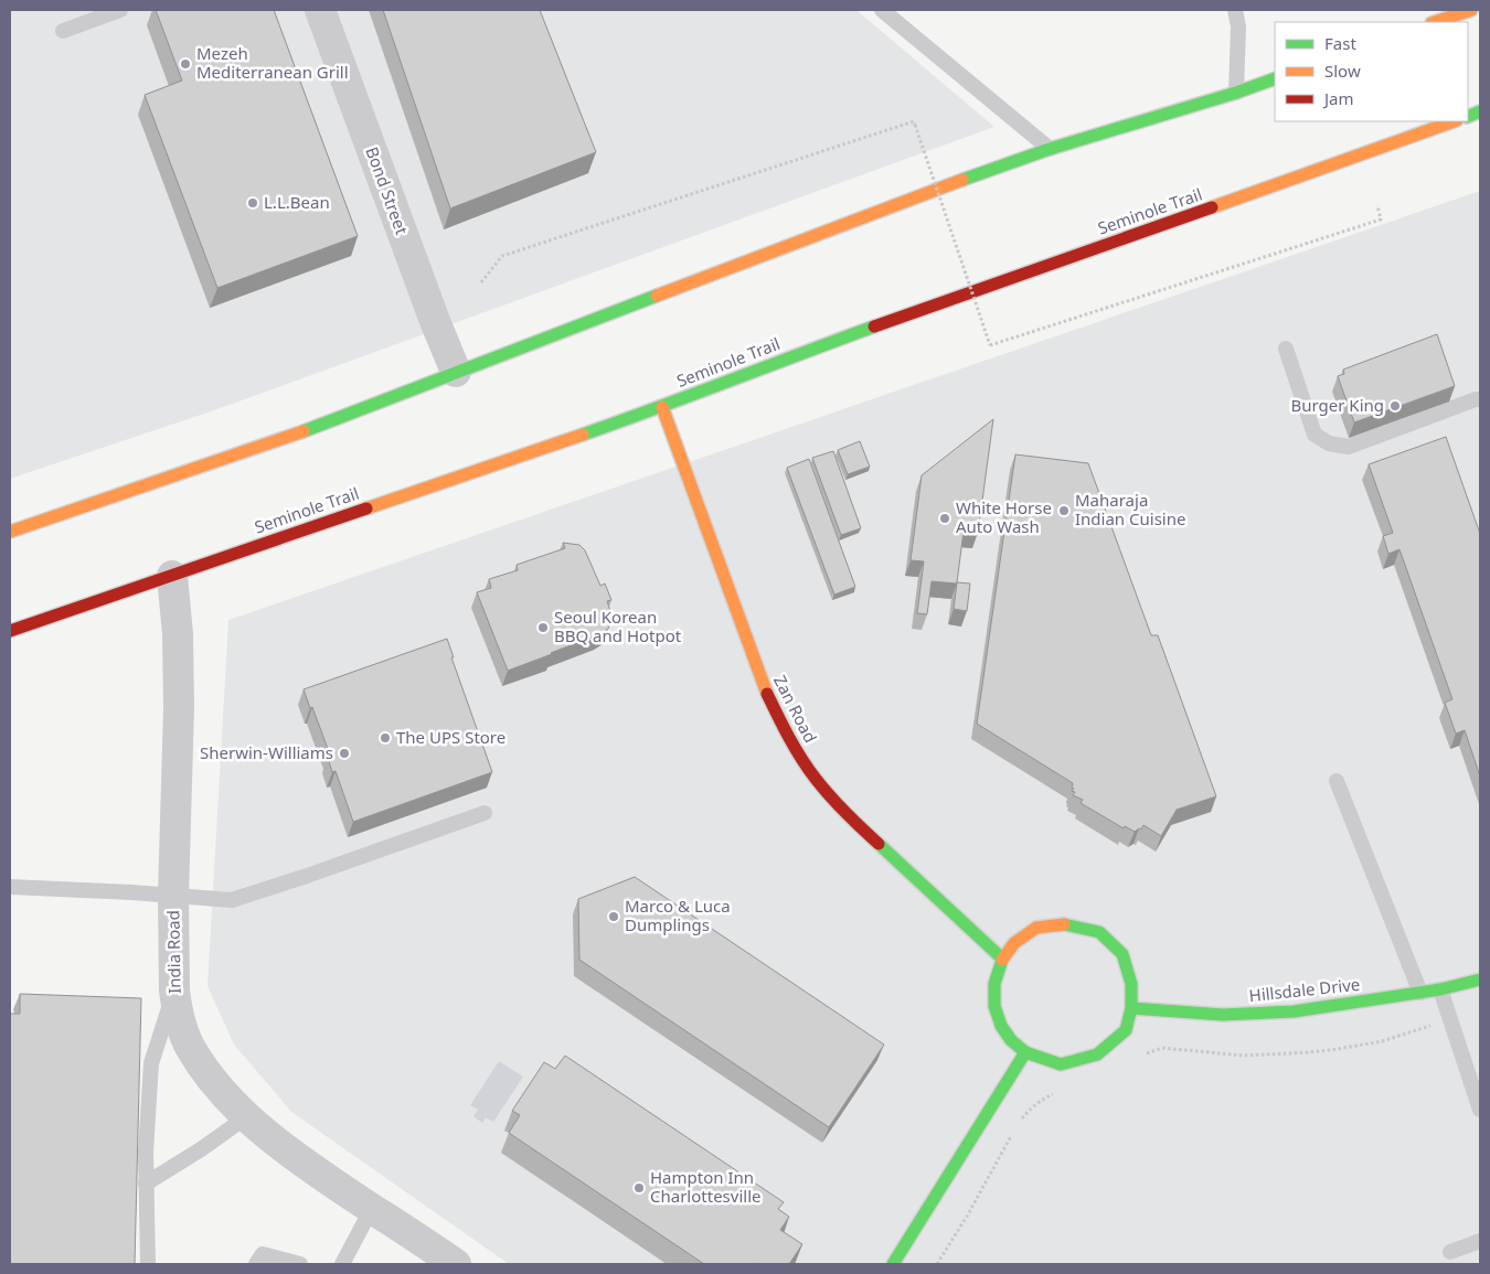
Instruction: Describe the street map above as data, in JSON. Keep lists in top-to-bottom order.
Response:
{
  "streets": {
    "main road": ["Seminole Trail", "Zan Road", "Hillsdale Drive"],
    "street": ["Bond Street", "India Road"]
  },
  "crossings": [
    ["Seminole Trail", "Zan Road"],
    ["Seminole Trail", "India Road"],
    ["Zan Road", "Hillsdale Drive"]
  ],
  "places": [
    "Mezeh Mediterranean Grill",
    "L.L.Bean",
    "Burger King",
    "Maharaja Indian Cuisine",
    "White Horse Auto Wash",
    "Seoul Korean BBQ and Hotpot",
    "The UPS Store",
    "Sherwin-Williams",
    "Marco & Luca Dumplings",
    "Hampton Inn Charlottesville"
  ],
  "legend": ["Fast", "Slow", "Jam"]
}
